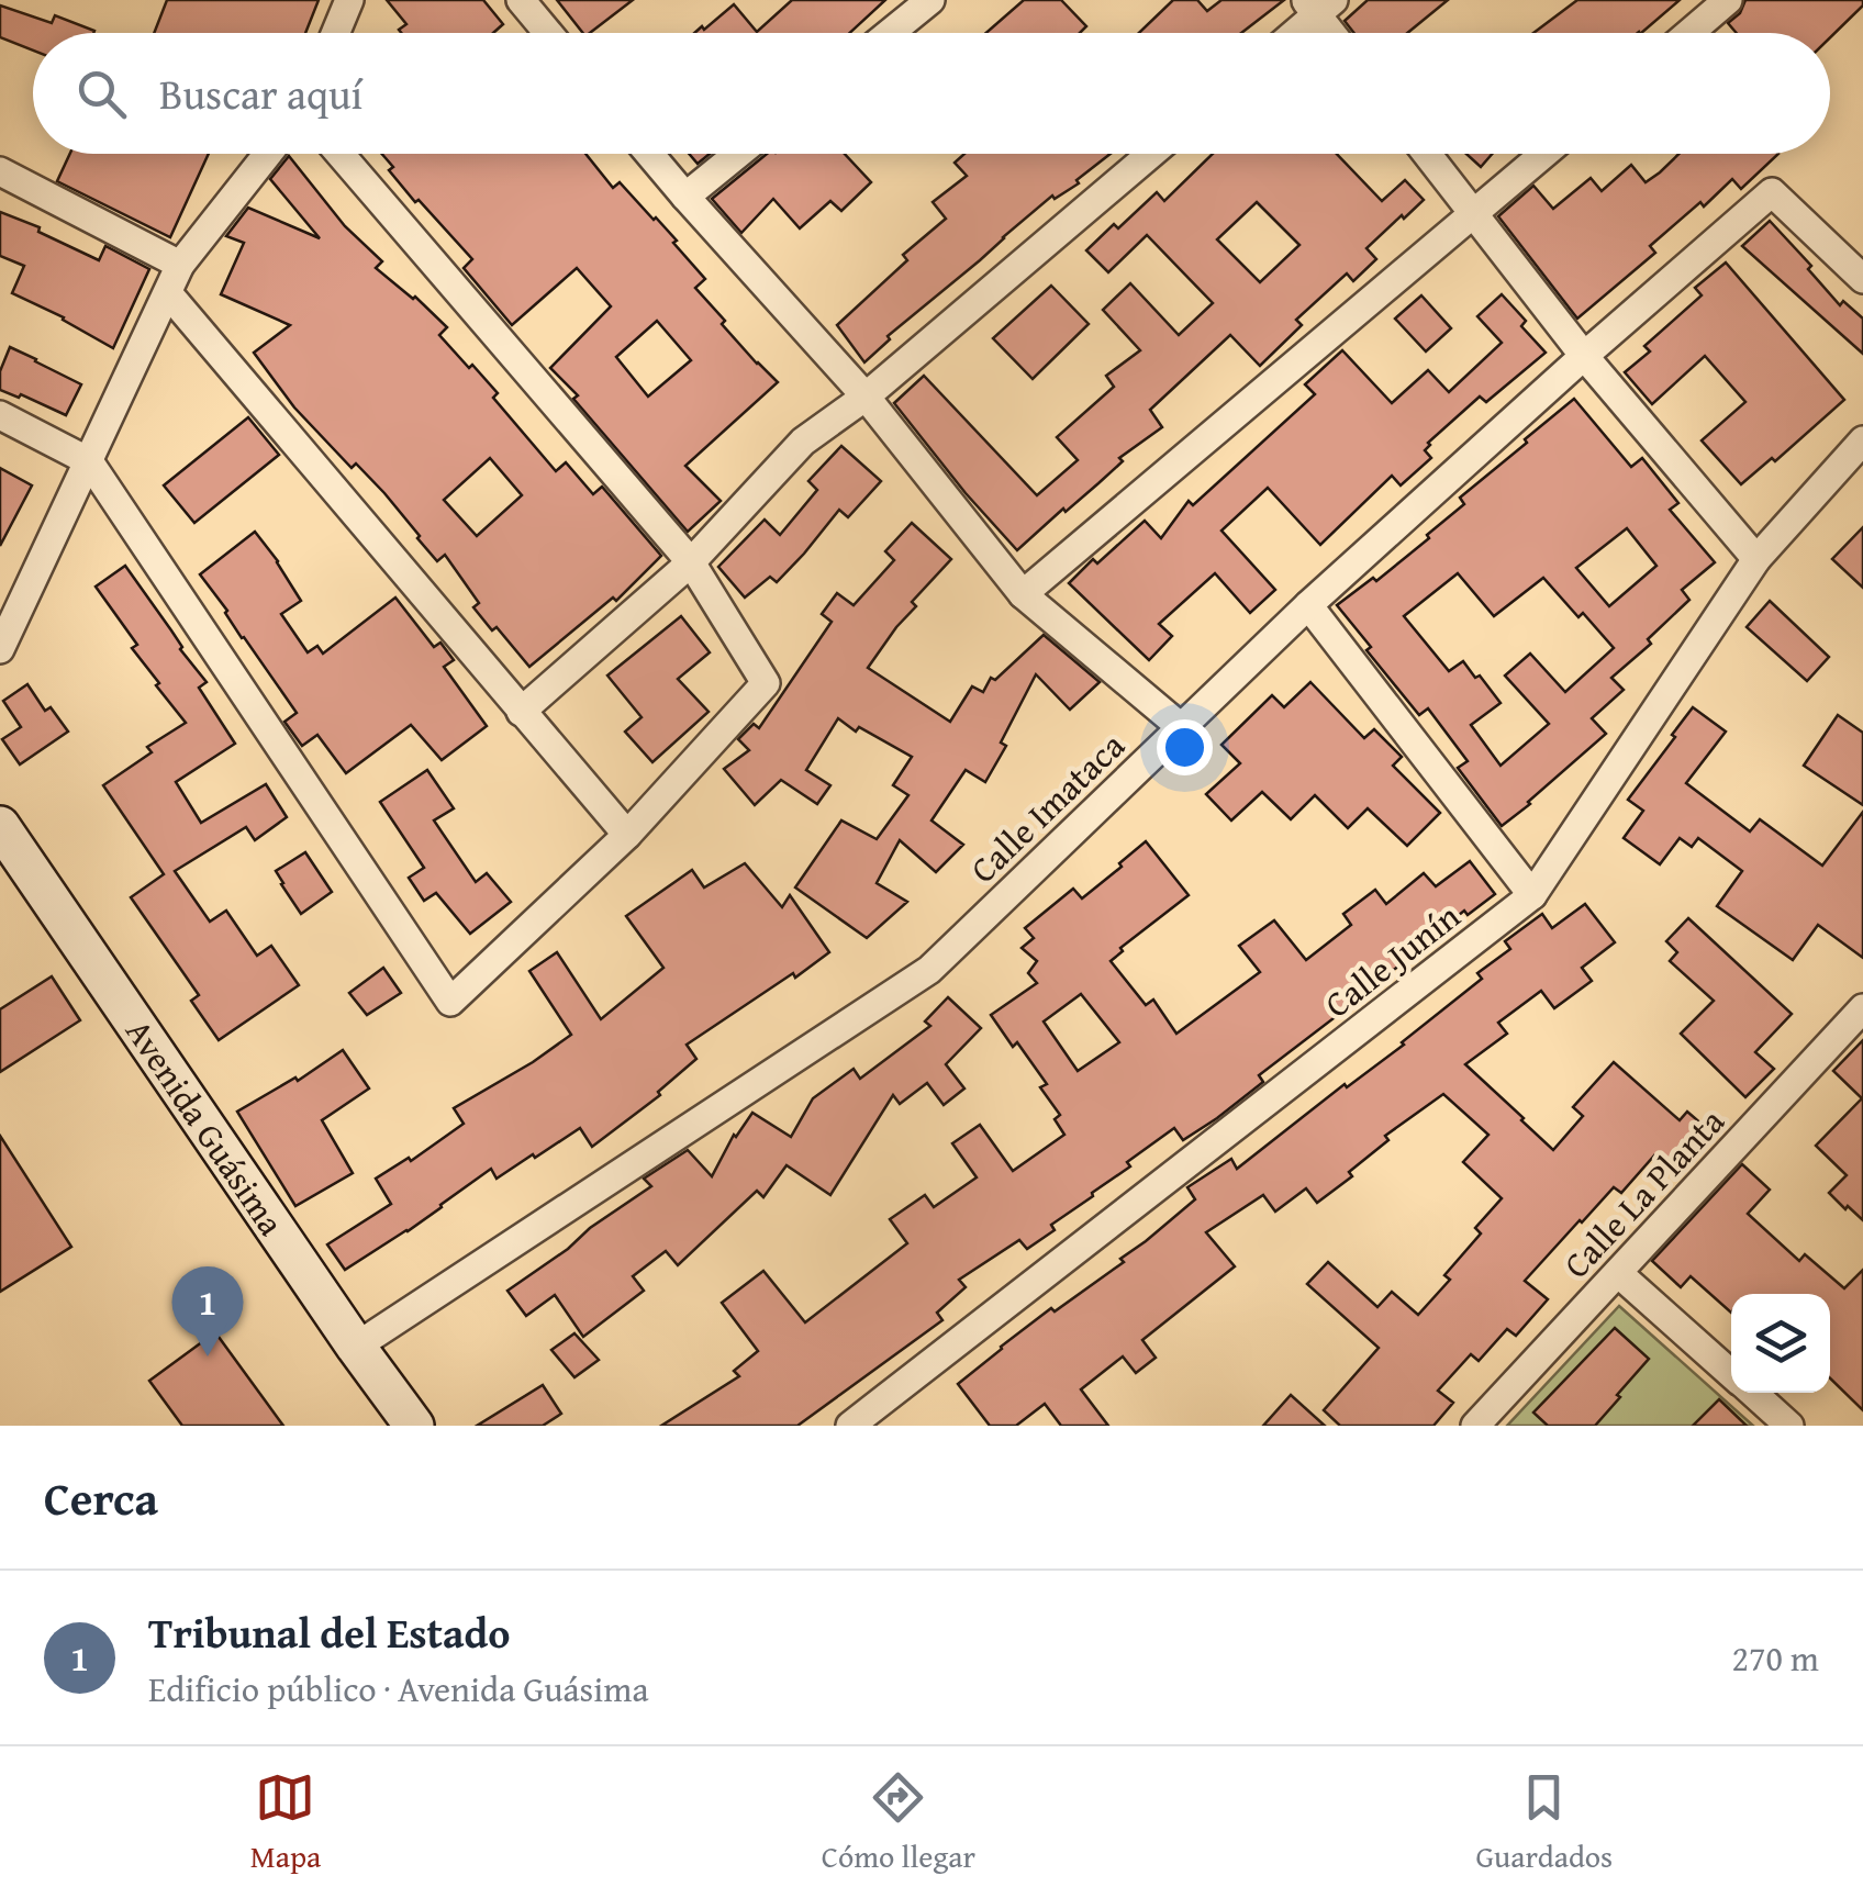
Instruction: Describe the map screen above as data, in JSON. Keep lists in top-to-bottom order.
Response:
{
  "streets": {
    "main road": ["Avenida Guásima"],
    "street": ["Calle Imataca", "Calle Junín", "Calle La Planta"]
  },
  "crossings": [
    ["Calle Imataca", "Avenida Guásima"]
  ],
  "page": {
    "search": "Buscar aquí",
    "pins": "1",
    "heading": "Cerca",
    "list": [
      {
        "mark": "1",
        "name": "Tribunal del Estado",
        "note": "Edificio público · Avenida Guásima",
        "value": "270 m"
      }
    ],
    "nav": ["Mapa", "Cómo llegar", "Guardados"]
  }
}
